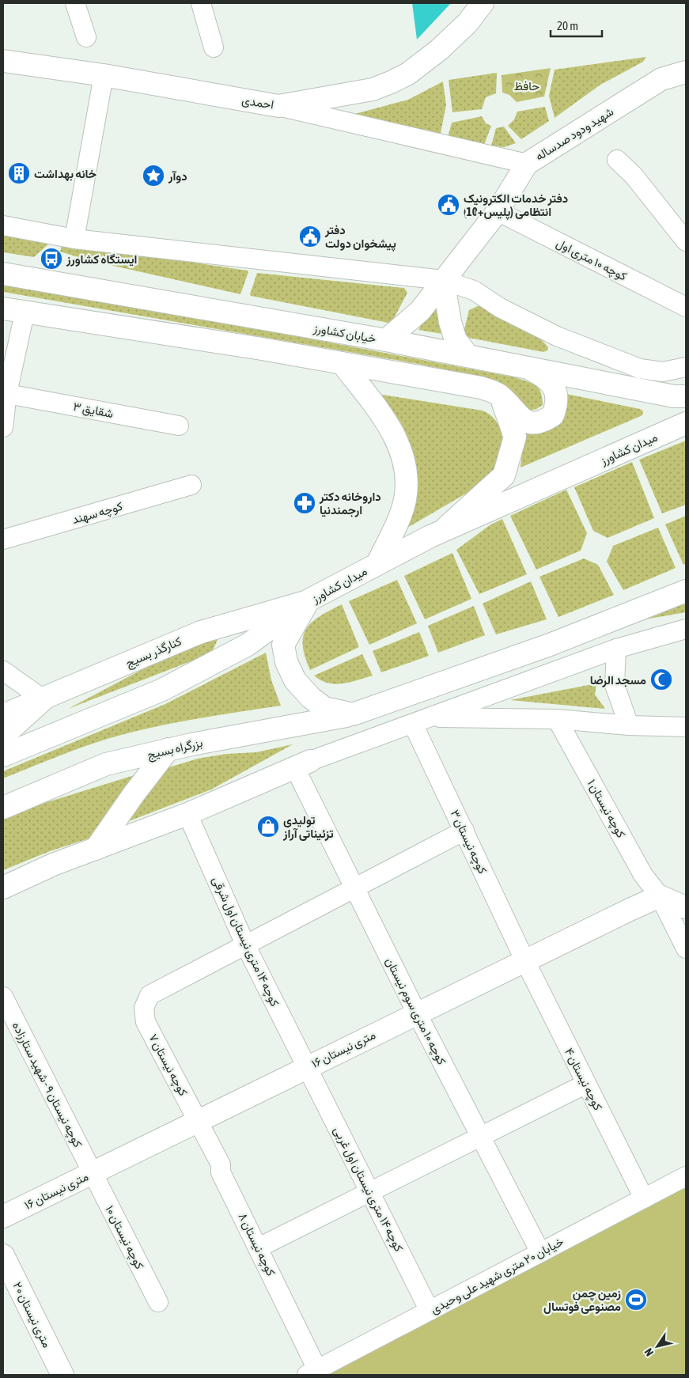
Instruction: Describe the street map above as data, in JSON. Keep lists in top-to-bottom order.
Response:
{
  "streets": {
    "main road": [
      "احمدی",
      "شهید ودود صدساله",
      "خیابان کشاورز",
      "میدان کشاورز",
      "کنارگذر بسیج",
      "بزرگراه بسیج",
      "۱۶ متری نیستان",
      "۲۰ متری نیستان"
    ],
    "street": [
      "کوچه ۱۰ متری اول",
      "شقایق ۳",
      "کوچه سهند",
      "کوچه نیستان ۱",
      "کوچه نیستان ۳",
      "کوچه ۱۴ متری نیستان اول شرقی",
      "کوچه ۱۰ متری سوم نیستان",
      "کوچه نیستان ۷",
      "کوچه نیستان ۴",
      "کوچه نیستان ۹ - شهید ستارزاده",
      "کوچه ۱۴ متری نیستان اول غربی",
      "کوچه نیستان ۱۰",
      "کوچه نیستان ۸",
      "خیابان ۲۰ متری شهید علی وحیدی"
    ]
  },
  "crossings": [
    ["شهید ودود صدساله", "کوچه ۱۰ متری اول"],
    ["شهید ودود صدساله", "خیابان کشاورز"],
    ["میدان کشاورز", "کنارگذر بسیج"],
    ["میدان کشاورز", "بزرگراه بسیج"],
    ["کوچه نیستان ۱", "۱۶ متری نیستان"],
    ["کوچه نیستان ۳", "۱۶ متری نیستان"],
    ["کوچه نیستان ۳", "کوچه نیستان ۴"],
    ["کوچه ۱۴ متری نیستان اول شرقی", "۱۶ متری نیستان"],
    ["کوچه ۱۴ متری نیستان اول شرقی", "کوچه نیستان ۷"],
    ["کوچه ۱۴ متری نیستان اول شرقی", "کوچه ۱۴ متری نیستان اول غربی"],
    ["کوچه ۱۰ متری سوم نیستان", "۱۶ متری نیستان"],
    ["کوچه ۱۰ متری سوم نیستان", "خیابان ۲۰ متری شهید علی وحیدی"],
    ["۱۶ متری نیستان", "کوچه نیستان ۷"],
    ["۱۶ متری نیستان", "کوچه نیستان ۴"],
    ["۱۶ متری نیستان", "کوچه نیستان ۹ - شهید ستارزاده"],
    ["۱۶ متری نیستان", "کوچه ۱۴ متری نیستان اول غربی"],
    ["۱۶ متری نیستان", "کوچه نیستان ۱۰"],
    ["۱۶ متری نیستان", "کوچه نیستان ۸"],
    ["کوچه نیستان ۷", "کوچه نیستان ۸"],
    ["کوچه نیستان ۴", "خیابان ۲۰ متری شهید علی وحیدی"],
    ["کوچه نیستان ۹ - شهید ستارزاده", "کوچه نیستان ۱۰"],
    ["کوچه ۱۴ متری نیستان اول غربی", "خیابان ۲۰ متری شهید علی وحیدی"],
    ["کوچه نیستان ۸", "خیابان ۲۰ متری شهید علی وحیدی"]
  ],
  "parks": ["حافظ"],
  "places": {
    "building": ["خانه بهداشت"],
    "place": ["دوآر"],
    "public building": ["دفتر خدمات الکترونیک انتظامی (پلیس+10)", "دفتر پیشخوان دولت"],
    "bus stop": ["ایستگاه کشاورز"],
    "pharmacy": ["داروخانه دکتر ارجمندنیا"],
    "mosque": ["مسجد الرضا"],
    "shop": ["تولیدی تزئیناتی آراز"],
    "sports": ["زمین چمن مصنوعی فوتسال"]
  },
  "scale_bar": "20 m",
  "north": "bottom left"
}
